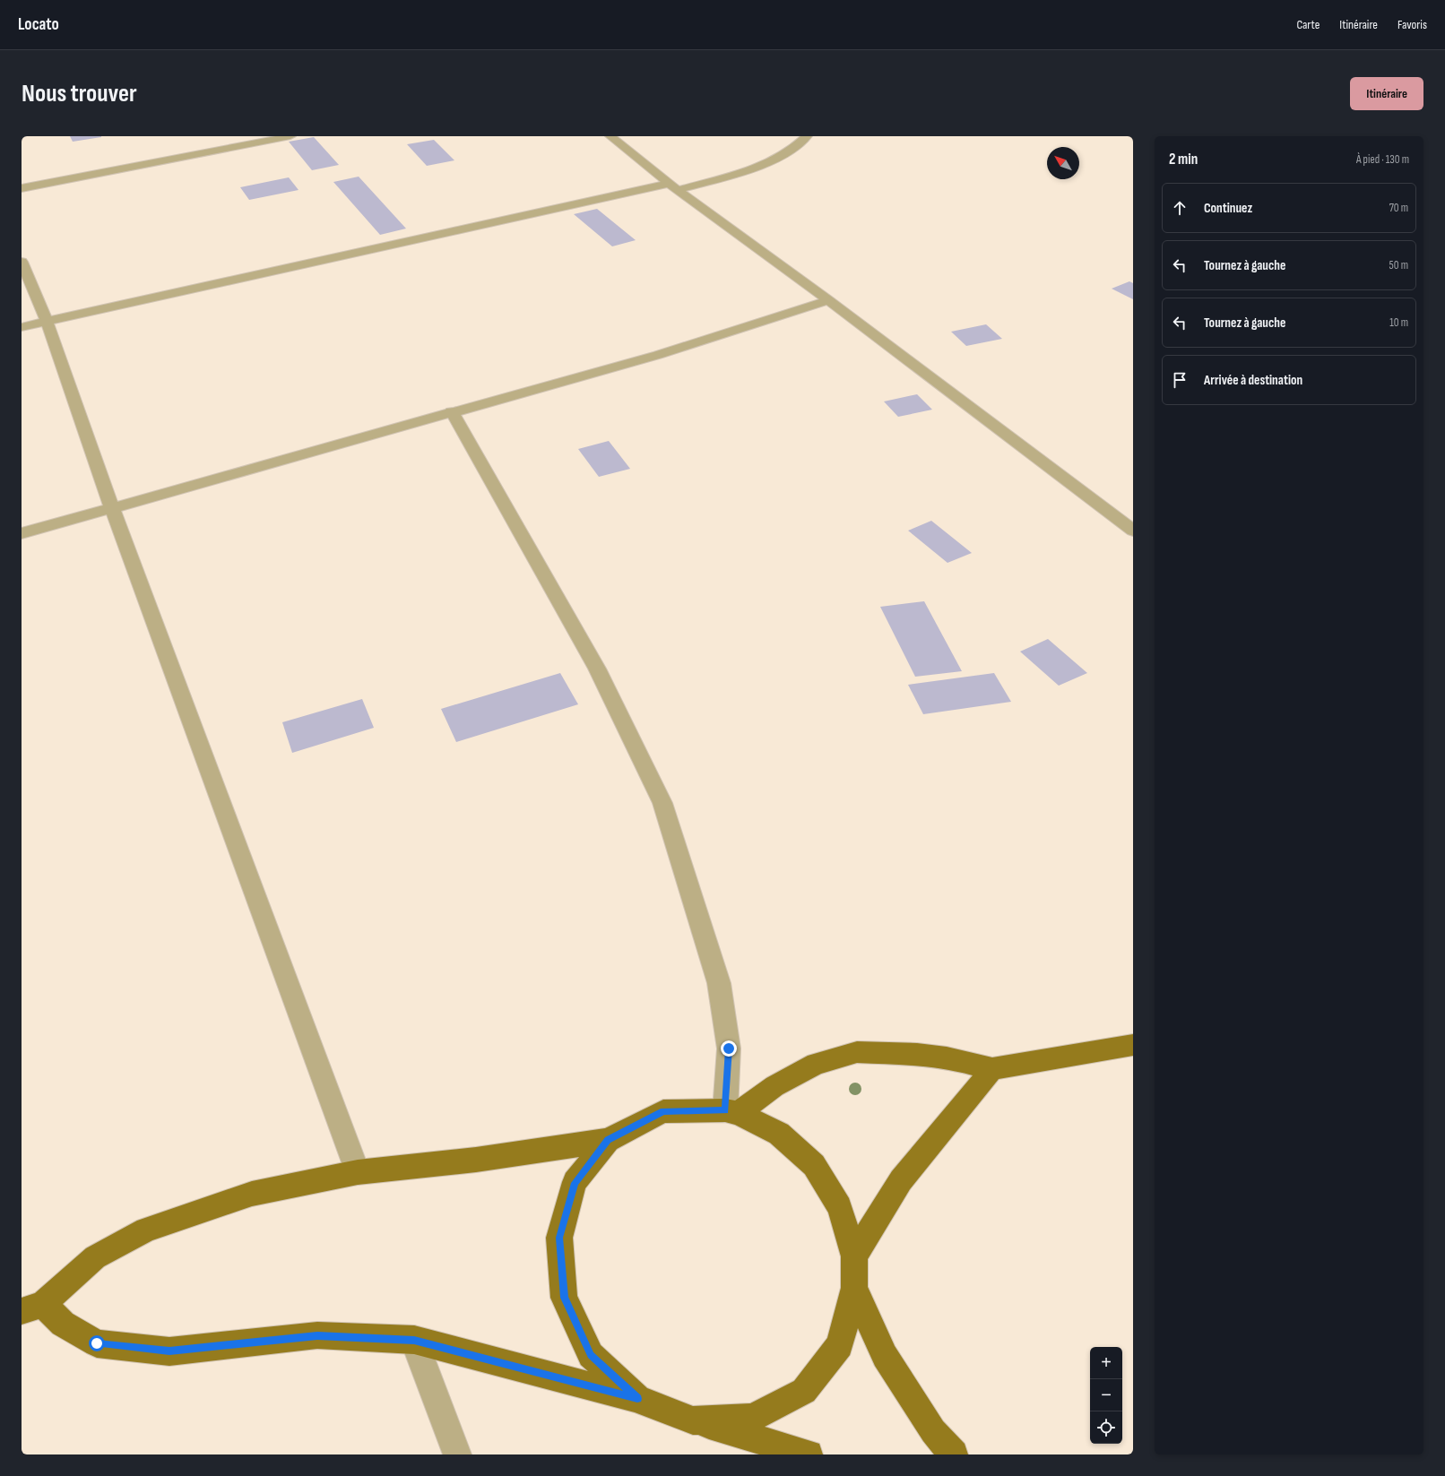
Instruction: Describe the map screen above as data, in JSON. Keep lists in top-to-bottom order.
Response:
{
  "north": "top left",
  "page": {
    "header": "Locato",
    "nav": ["Carte", "Itinéraire", "Favoris"],
    "buttons": "Itinéraire",
    "title": "Nous trouver",
    "heading": ["2 min", "À pied · 130 m"],
    "list": [
      ["Continuez", "70 m"],
      ["Tournez à gauche", "50 m"],
      ["Tournez à gauche", "10 m"],
      "Arrivée à destination"
    ],
    "map_buttons": ["+", "−"]
  }
}
